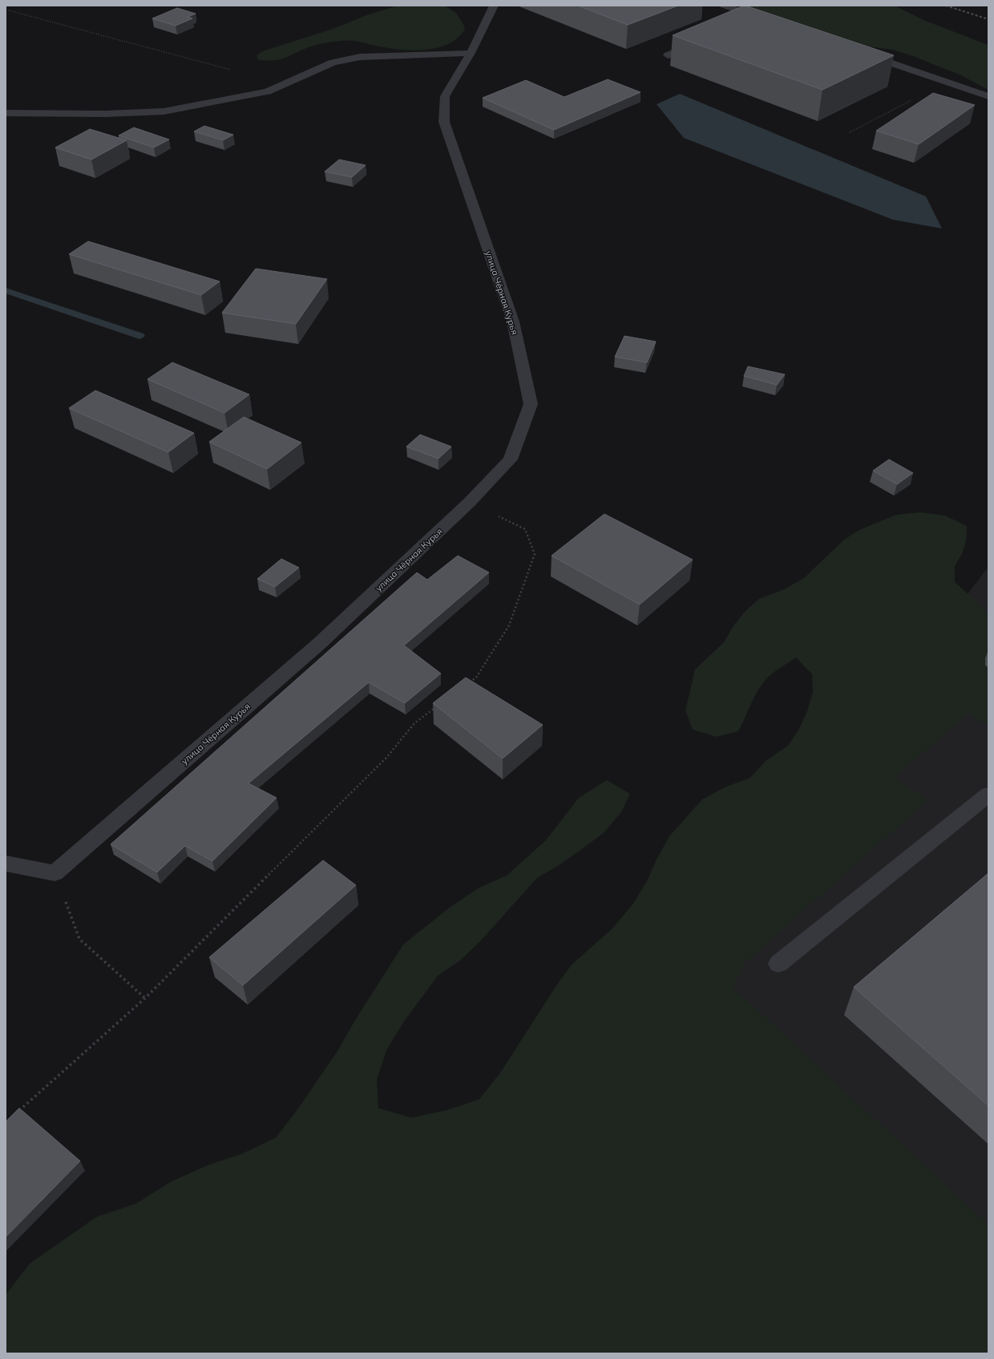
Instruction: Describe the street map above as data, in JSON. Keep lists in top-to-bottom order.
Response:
{
  "streets": {
    "street": ["улица Чёрная Курья"]
  }
}
